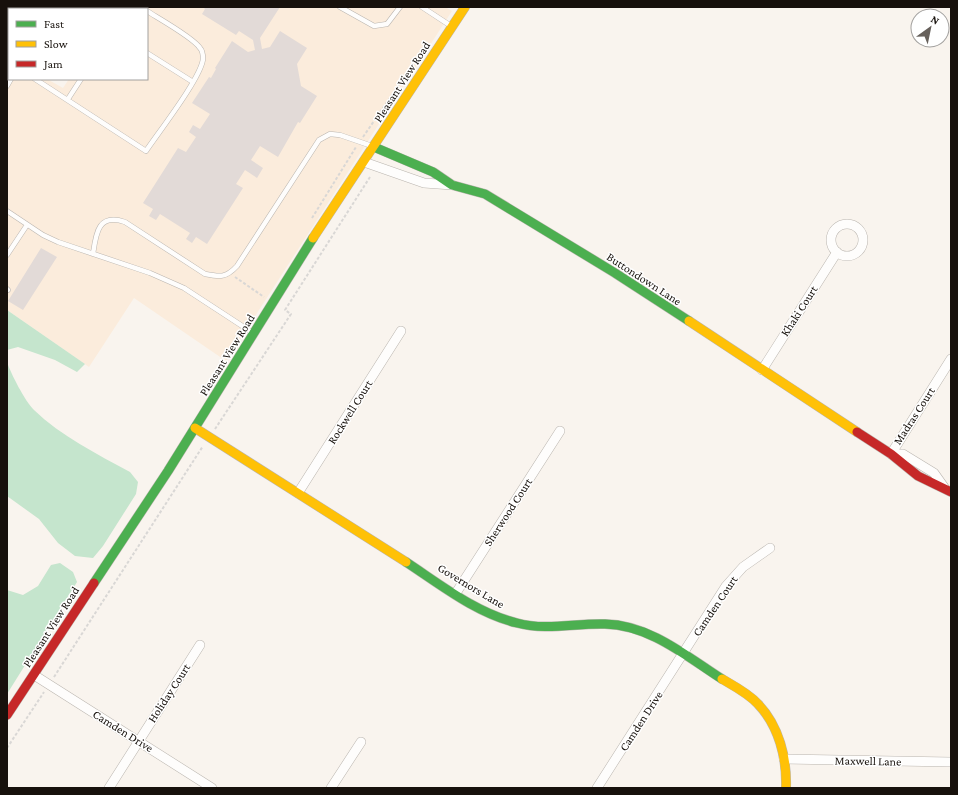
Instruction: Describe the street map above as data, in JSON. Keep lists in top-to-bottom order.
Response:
{
  "streets": {
    "street": [
      "Pleasant View Road",
      "Buttondown Lane",
      "Khaki Court",
      "Rockwell Court",
      "Madras Court",
      "Sherwood Court",
      "Governors Lane",
      "Camden Court",
      "Holiday Court",
      "Camden Drive",
      "Maxwell Lane"
    ]
  },
  "crossings": [
    ["Pleasant View Road", "Buttondown Lane"],
    ["Pleasant View Road", "Governors Lane"],
    ["Pleasant View Road", "Camden Drive"],
    ["Buttondown Lane", "Khaki Court"],
    ["Buttondown Lane", "Madras Court"],
    ["Rockwell Court", "Governors Lane"],
    ["Sherwood Court", "Governors Lane"],
    ["Governors Lane", "Camden Court"],
    ["Governors Lane", "Camden Drive"],
    ["Governors Lane", "Maxwell Lane"],
    ["Camden Court", "Camden Drive"],
    ["Holiday Court", "Camden Drive"]
  ],
  "legend": ["Fast", "Slow", "Jam"],
  "north": "top right"
}
